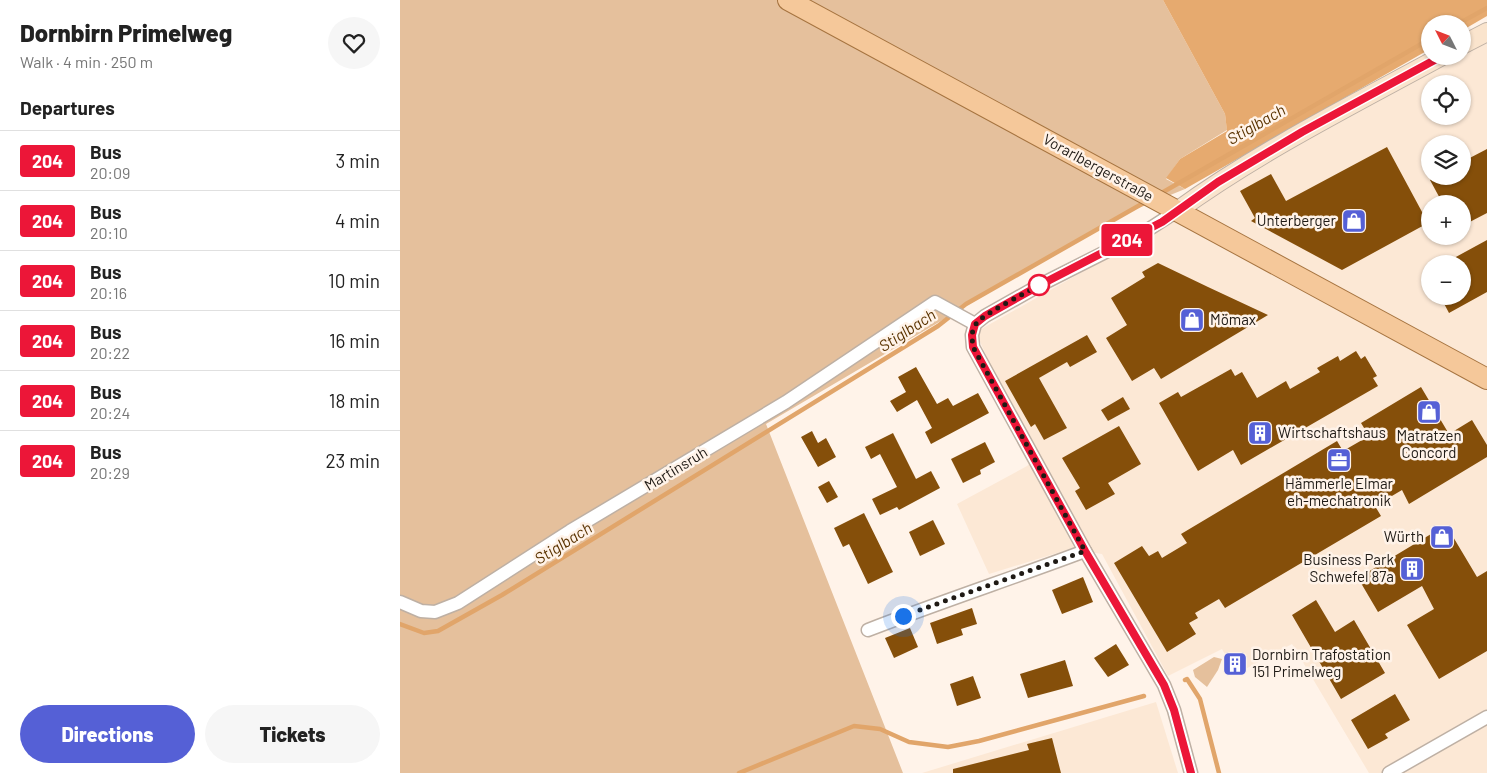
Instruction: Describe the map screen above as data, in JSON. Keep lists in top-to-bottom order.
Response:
{
  "streets": {
    "main road": ["Vorarlbergerstraße"],
    "street": ["Martinsruh"]
  },
  "water": ["Stiglbach"],
  "places": {
    "shop": [
      "Unterberger",
      "Mömax",
      "Matratzen Concord",
      "Würth"
    ],
    "building": ["Wirtschaftshaus", "Business Park Schwefel 87a", "Dornbirn Trafostation 151 Primelweg"],
    "office": ["Hämmerle Elmar eh-mechatronik"]
  },
  "lines": ["bus line 204"],
  "north": "top left",
  "page": {
    "heading": [
      ["Dornbirn Primelweg", "Walk · 4 min · 250 m"],
      "Departures"
    ],
    "on_map": "204",
    "map_buttons": ["+", "−"],
    "list": [
      {
        "mark": "204",
        "name": "Bus",
        "note": "20:09",
        "value": "3 min"
      },
      {
        "mark": "204",
        "name": "Bus",
        "note": "20:10",
        "value": "4 min"
      },
      {
        "mark": "204",
        "name": "Bus",
        "note": "20:16",
        "value": "10 min"
      },
      {
        "mark": "204",
        "name": "Bus",
        "note": "20:22",
        "value": "16 min"
      },
      {
        "mark": "204",
        "name": "Bus",
        "note": "20:24",
        "value": "18 min"
      },
      {
        "mark": "204",
        "name": "Bus",
        "note": "20:29",
        "value": "23 min"
      }
    ],
    "buttons": ["Directions", "Tickets"]
  }
}
